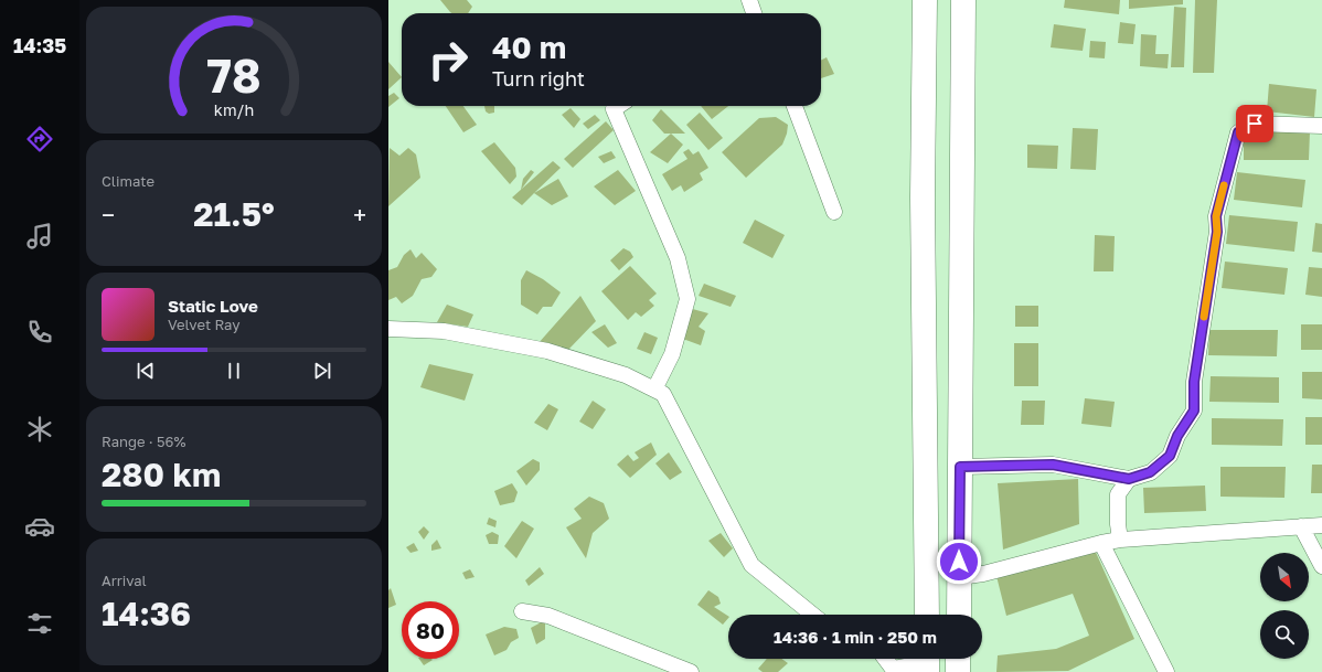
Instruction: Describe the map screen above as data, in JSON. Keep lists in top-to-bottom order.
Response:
{
  "north": "bottom right",
  "page": {
    "tabs": "14:35",
    "turn": ["40 m", "Turn right"],
    "tile": [
      "Climate",
      ["Range · 56%", "280 km"],
      ["Arrival", "14:36"]
    ],
    "heat": ["−", "21.5°", "+"],
    "song": ["Static Love", "Velvet Ray"],
    "limit": "80",
    "trip": "14:36 · 1 min · 250 m",
    "gauge": ["78", "km/h"]
  }
}
